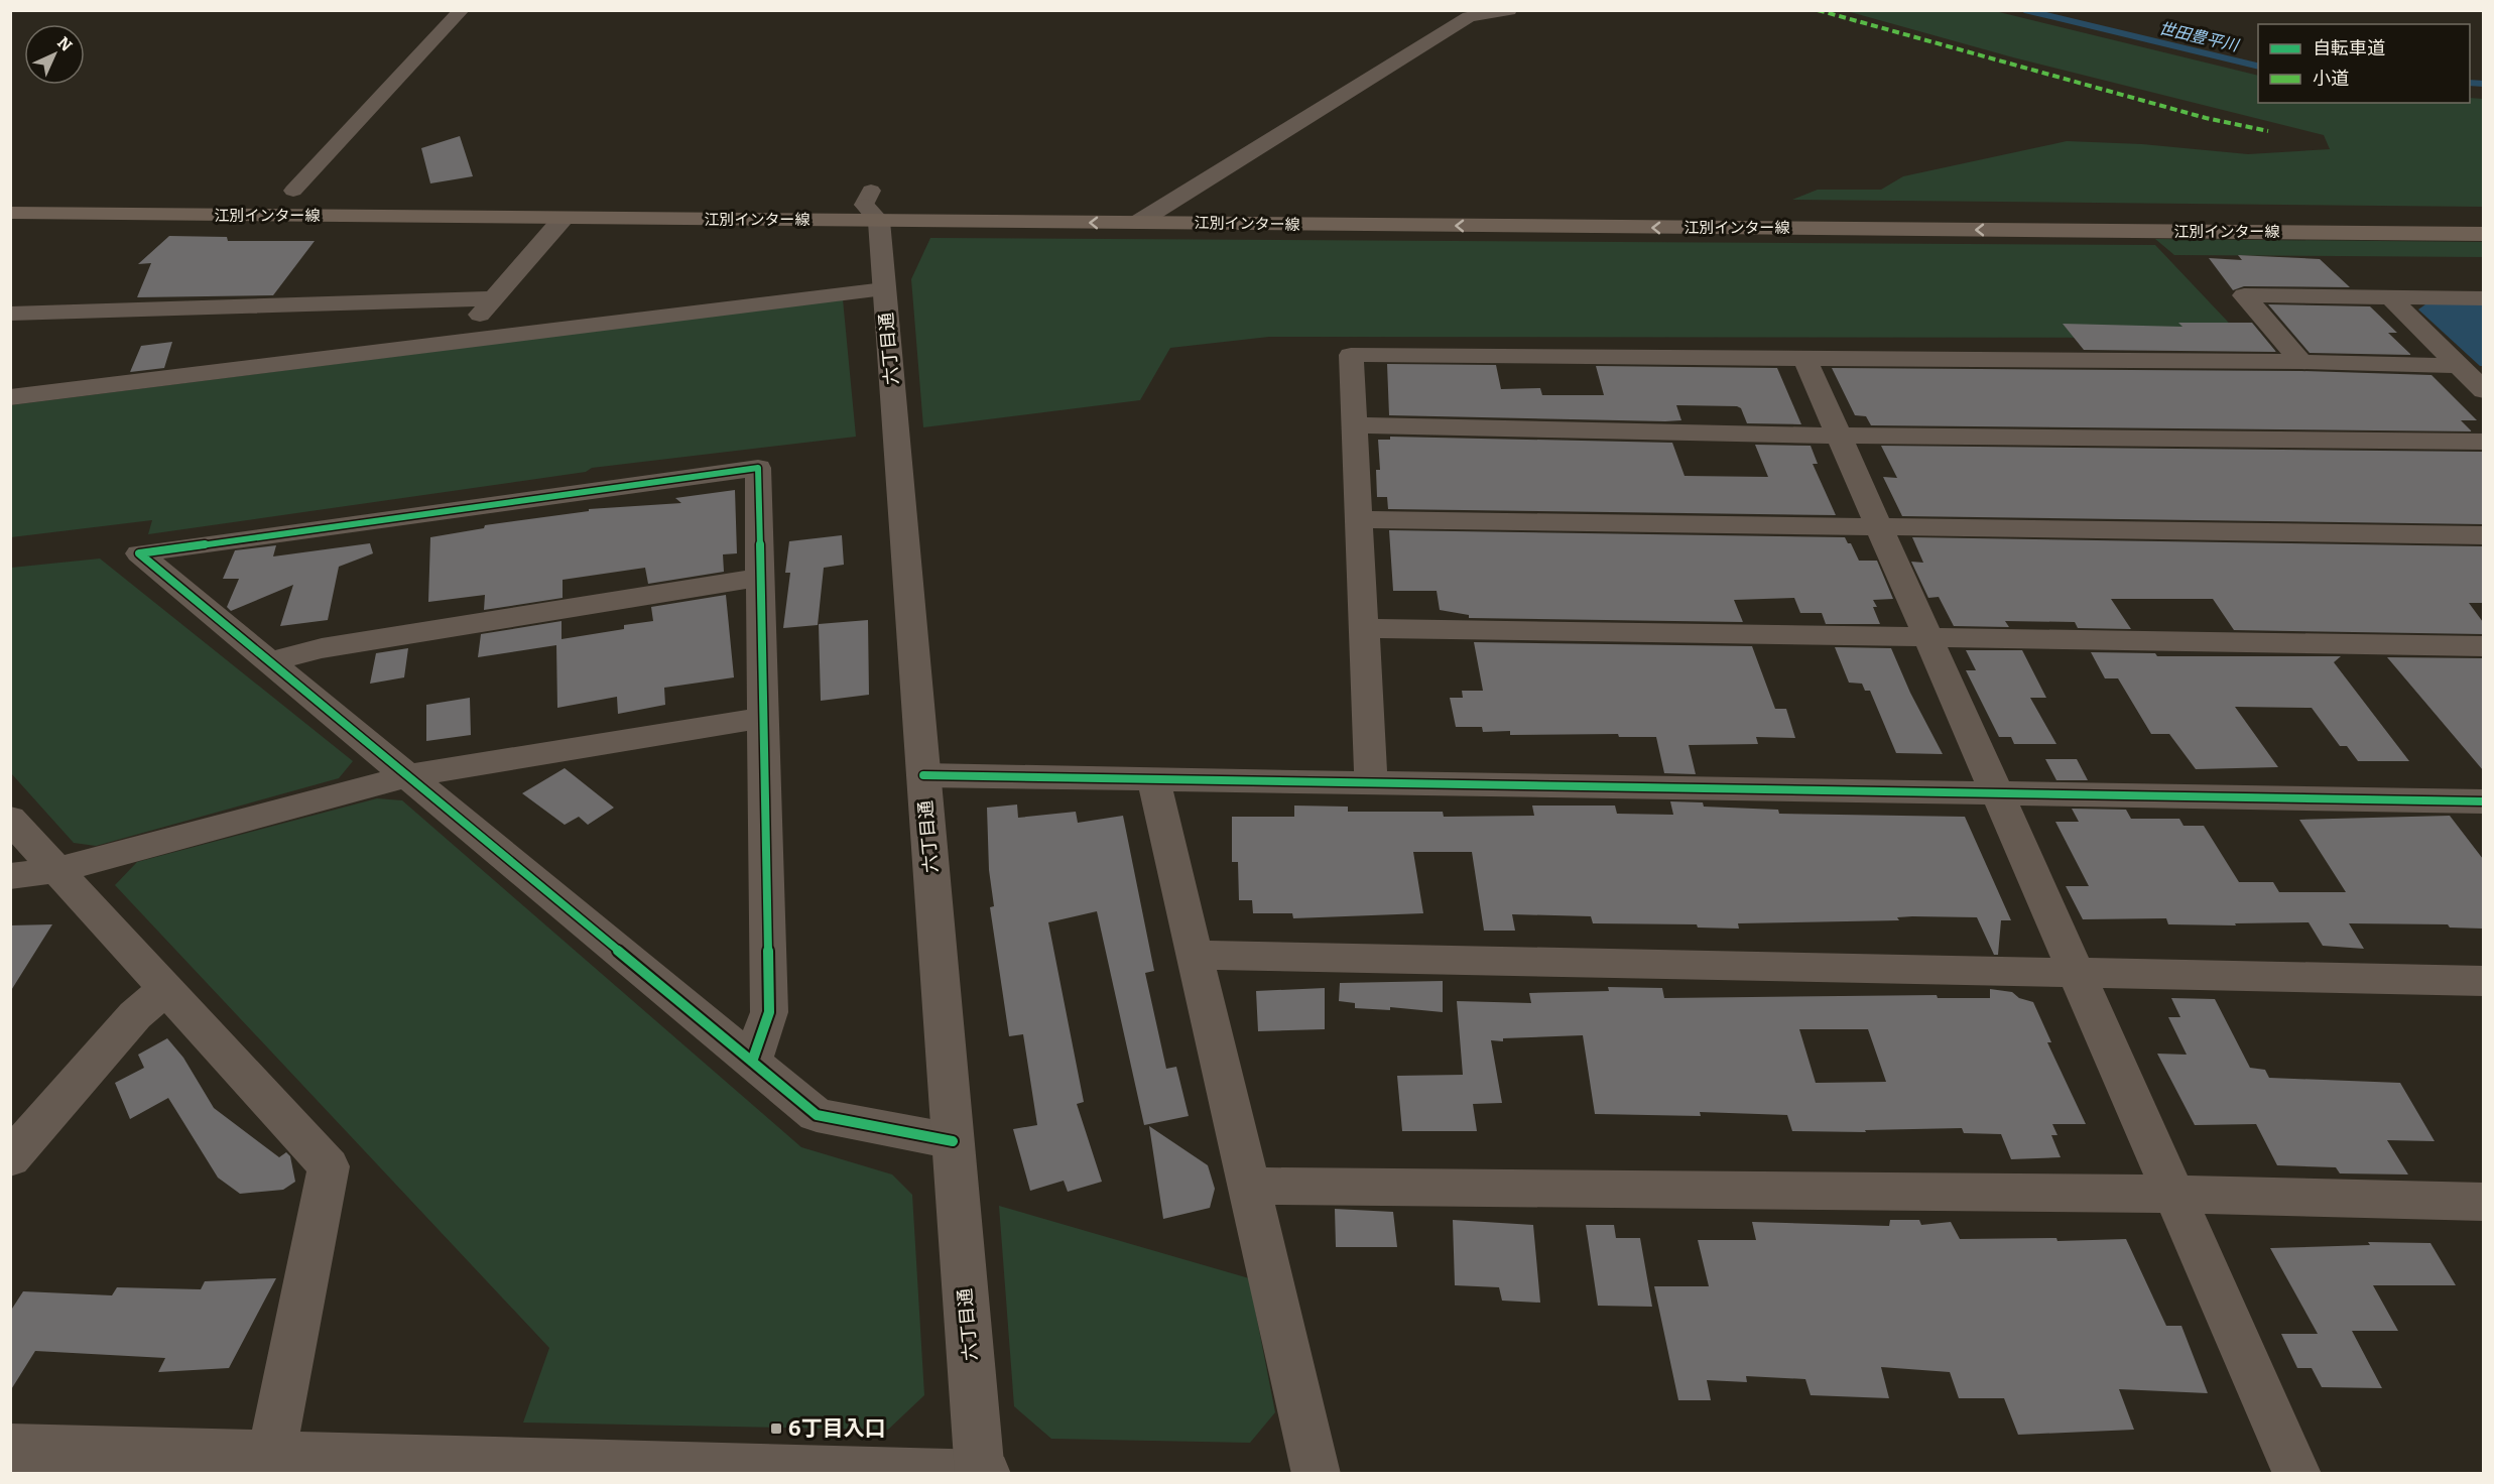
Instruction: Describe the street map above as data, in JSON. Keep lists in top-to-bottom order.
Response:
{
  "streets": {
    "main road": ["江別インター線"],
    "street": ["六丁目通"]
  },
  "crossings": [
    ["江別インター線", "六丁目通"]
  ],
  "water": ["世田豊平川"],
  "places": {
    "transit": ["6丁目入口"]
  },
  "legend": ["自転車道", "小道"],
  "north": "top right"
}
